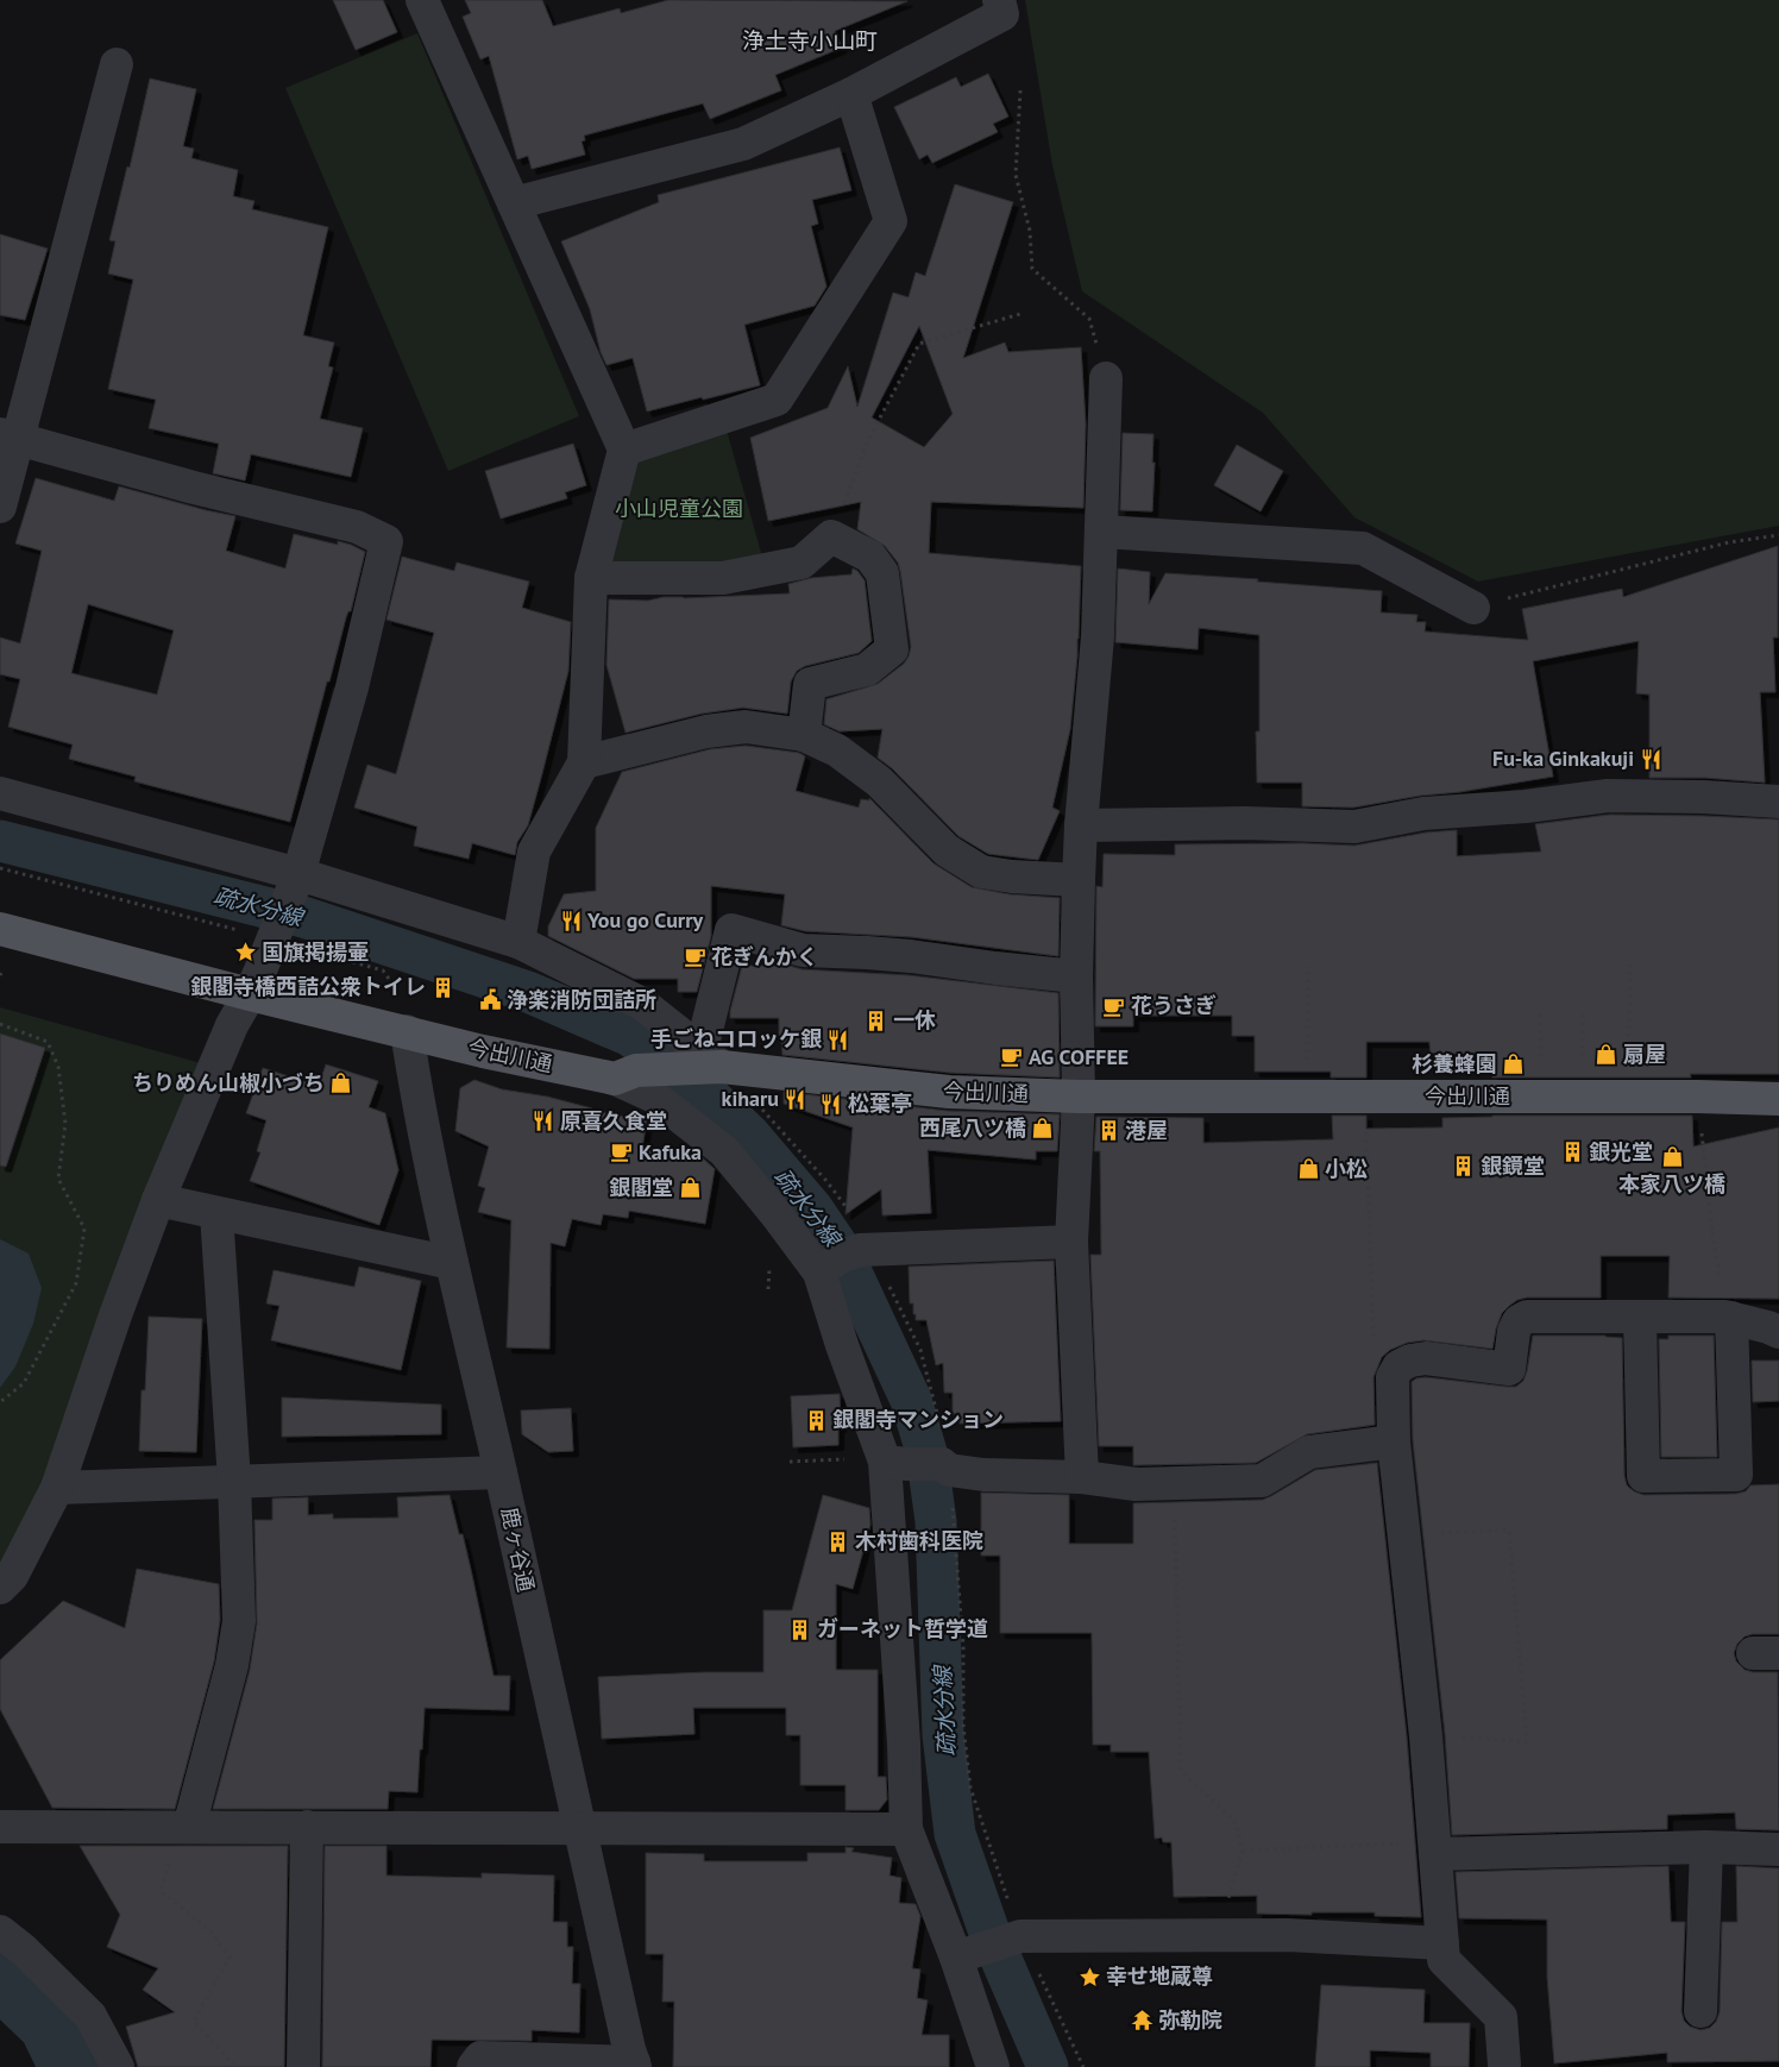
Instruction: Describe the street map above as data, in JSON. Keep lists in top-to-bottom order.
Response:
{
  "streets": {
    "main road": ["今出川通"],
    "street": ["鹿ヶ谷通"]
  },
  "crossings": [
    ["今出川通", "鹿ヶ谷通"]
  ],
  "districts": ["浄土寺小山町"],
  "water": ["疏水分線"],
  "parks": ["小山児童公園"],
  "places": {
    "restaurant": [
      "Fu-ka Ginkakuji",
      "You go Curry",
      "手ごねコロッケ銀",
      "kiharu",
      "松葉亭",
      "原喜久食堂"
    ],
    "place": ["国旗掲揚壷", "幸せ地蔵尊"],
    "cafe": [
      "花ぎんかく",
      "花うさぎ",
      "AG COFFEE",
      "Kafuka"
    ],
    "building": [
      "銀閣寺橋西詰公衆トイレ",
      "一休",
      "港屋",
      "銀光堂",
      "銀鏡堂",
      "銀閣寺マンション",
      "木村歯科医院",
      "ガーネット哲学道"
    ],
    "public building": ["浄楽消防団詰所"],
    "shop": [
      "扇屋",
      "杉養蜂園",
      "ちりめん山椒小づち",
      "西尾八ツ橋",
      "本家八ツ橋",
      "小松",
      "銀閣堂"
    ],
    "temple": ["弥勒院"]
  }
}
